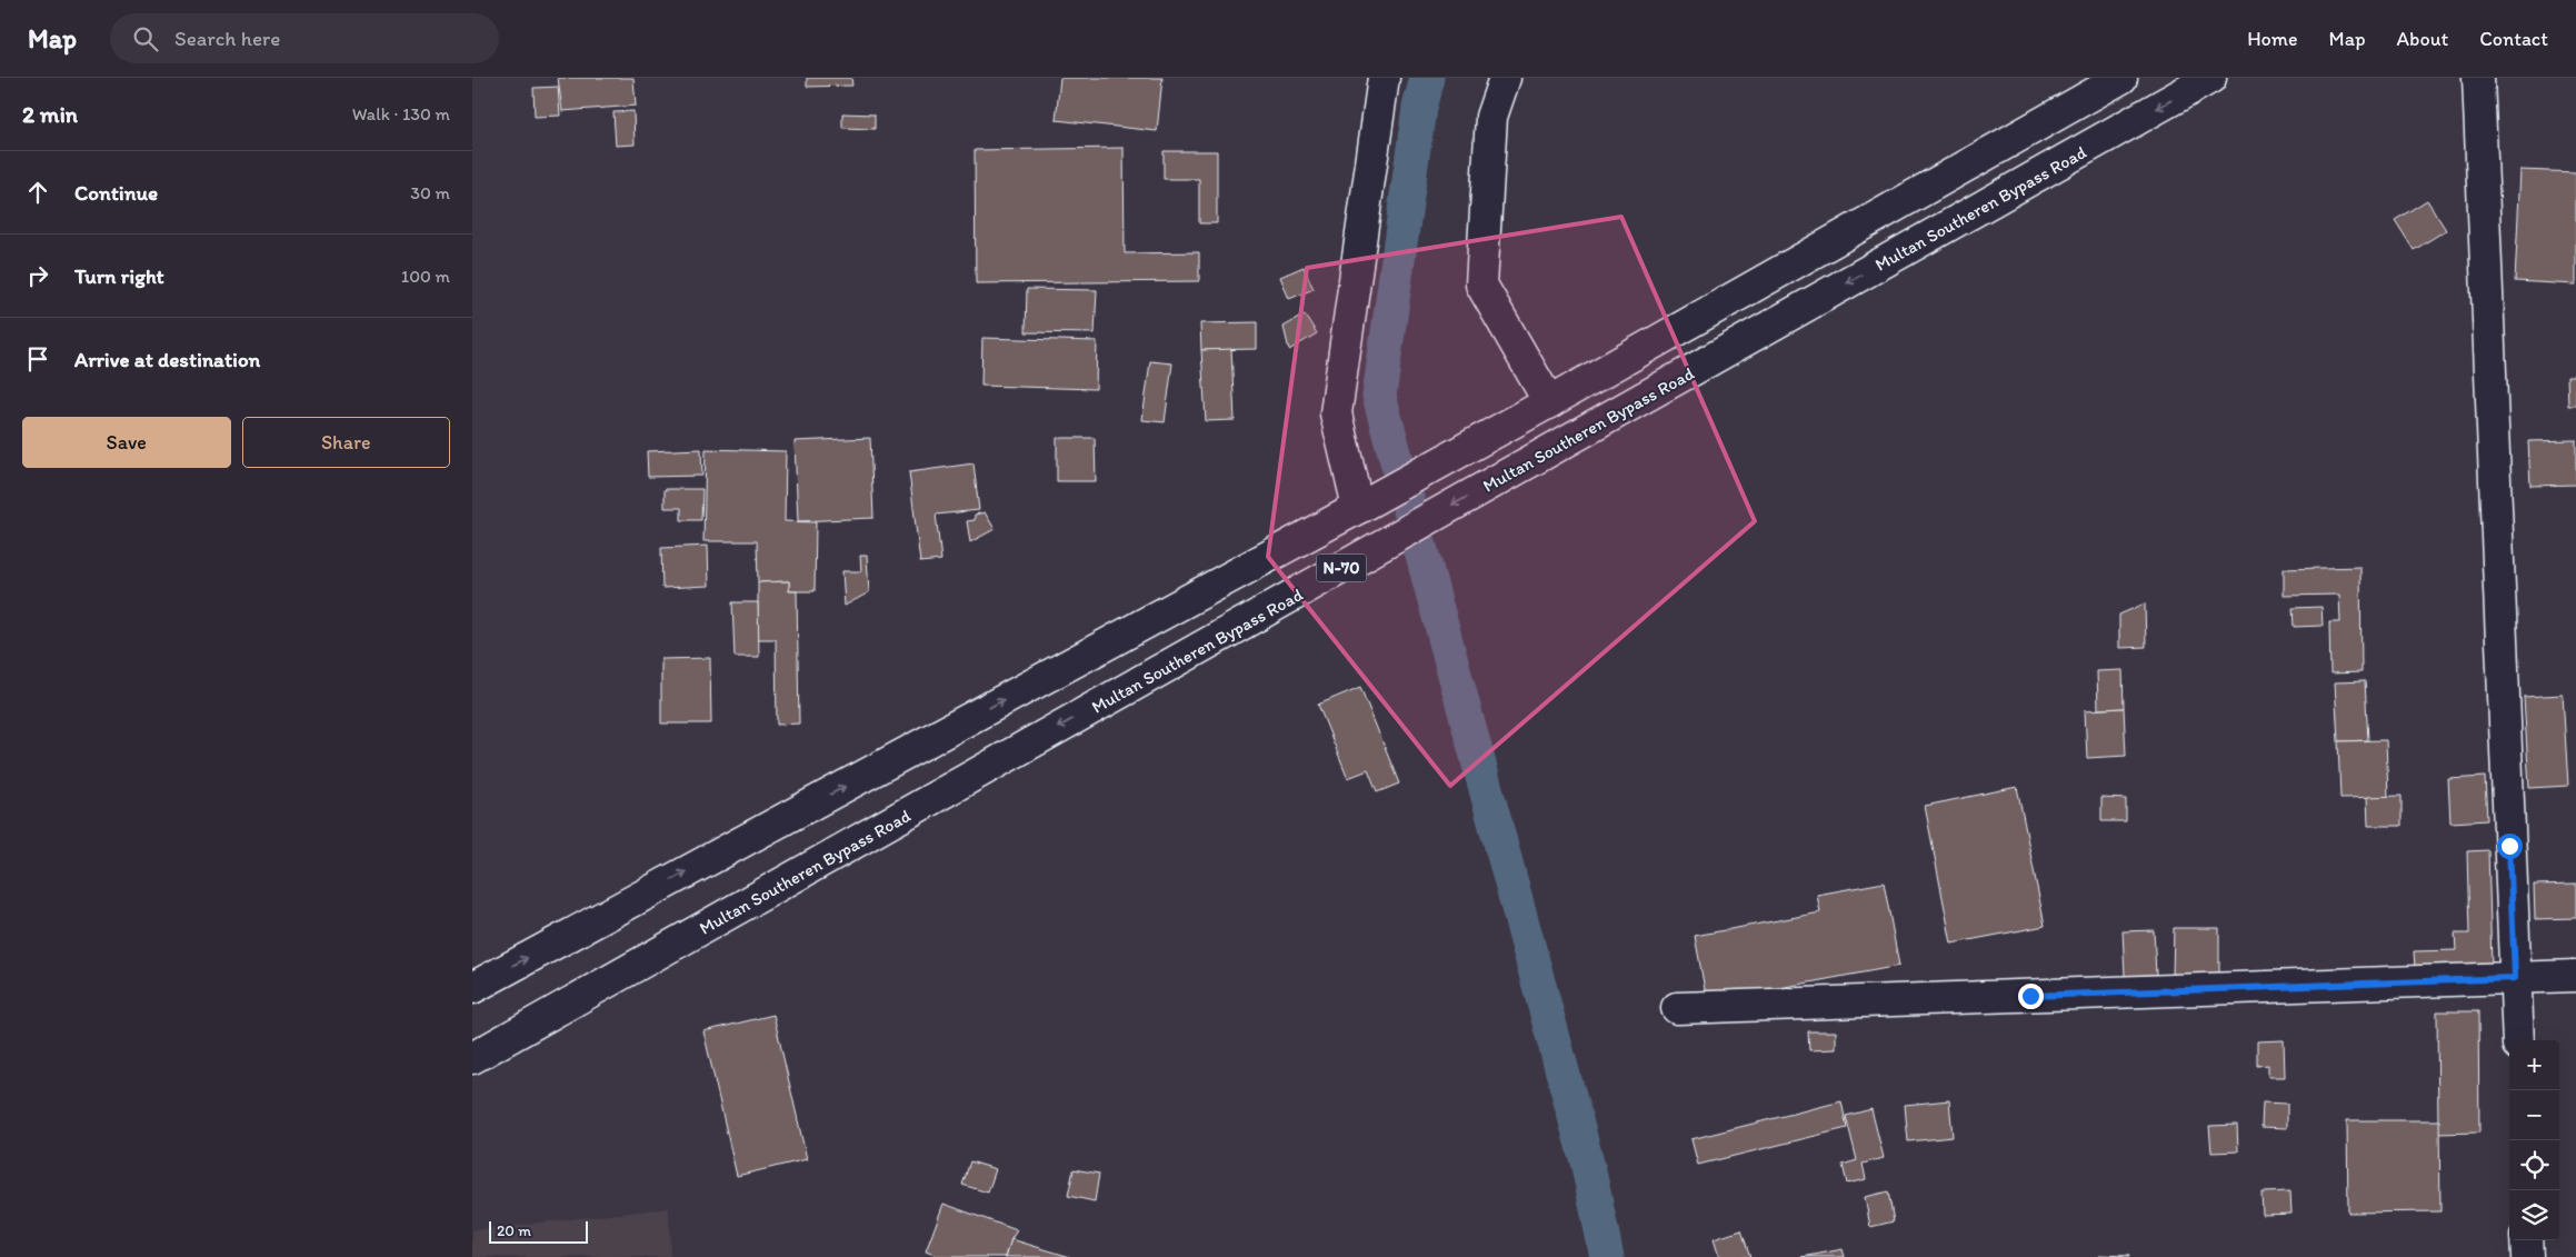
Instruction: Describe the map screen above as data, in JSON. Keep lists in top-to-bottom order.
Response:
{
  "streets": {
    "main road": ["Multan Southeren Bypass Road", "N-70"]
  },
  "scale_bar": "20 m",
  "page": {
    "header": "Map",
    "search": "Search here",
    "nav": [
      "Home",
      "Map",
      "About",
      "Contact"
    ],
    "heading": ["2 min", "Walk · 130 m"],
    "list": [
      ["Continue", "30 m"],
      ["Turn right", "100 m"],
      "Arrive at destination"
    ],
    "buttons": ["Save", "Share"],
    "map_buttons": ["+", "−"],
    "scale": "20 m"
  }
}
